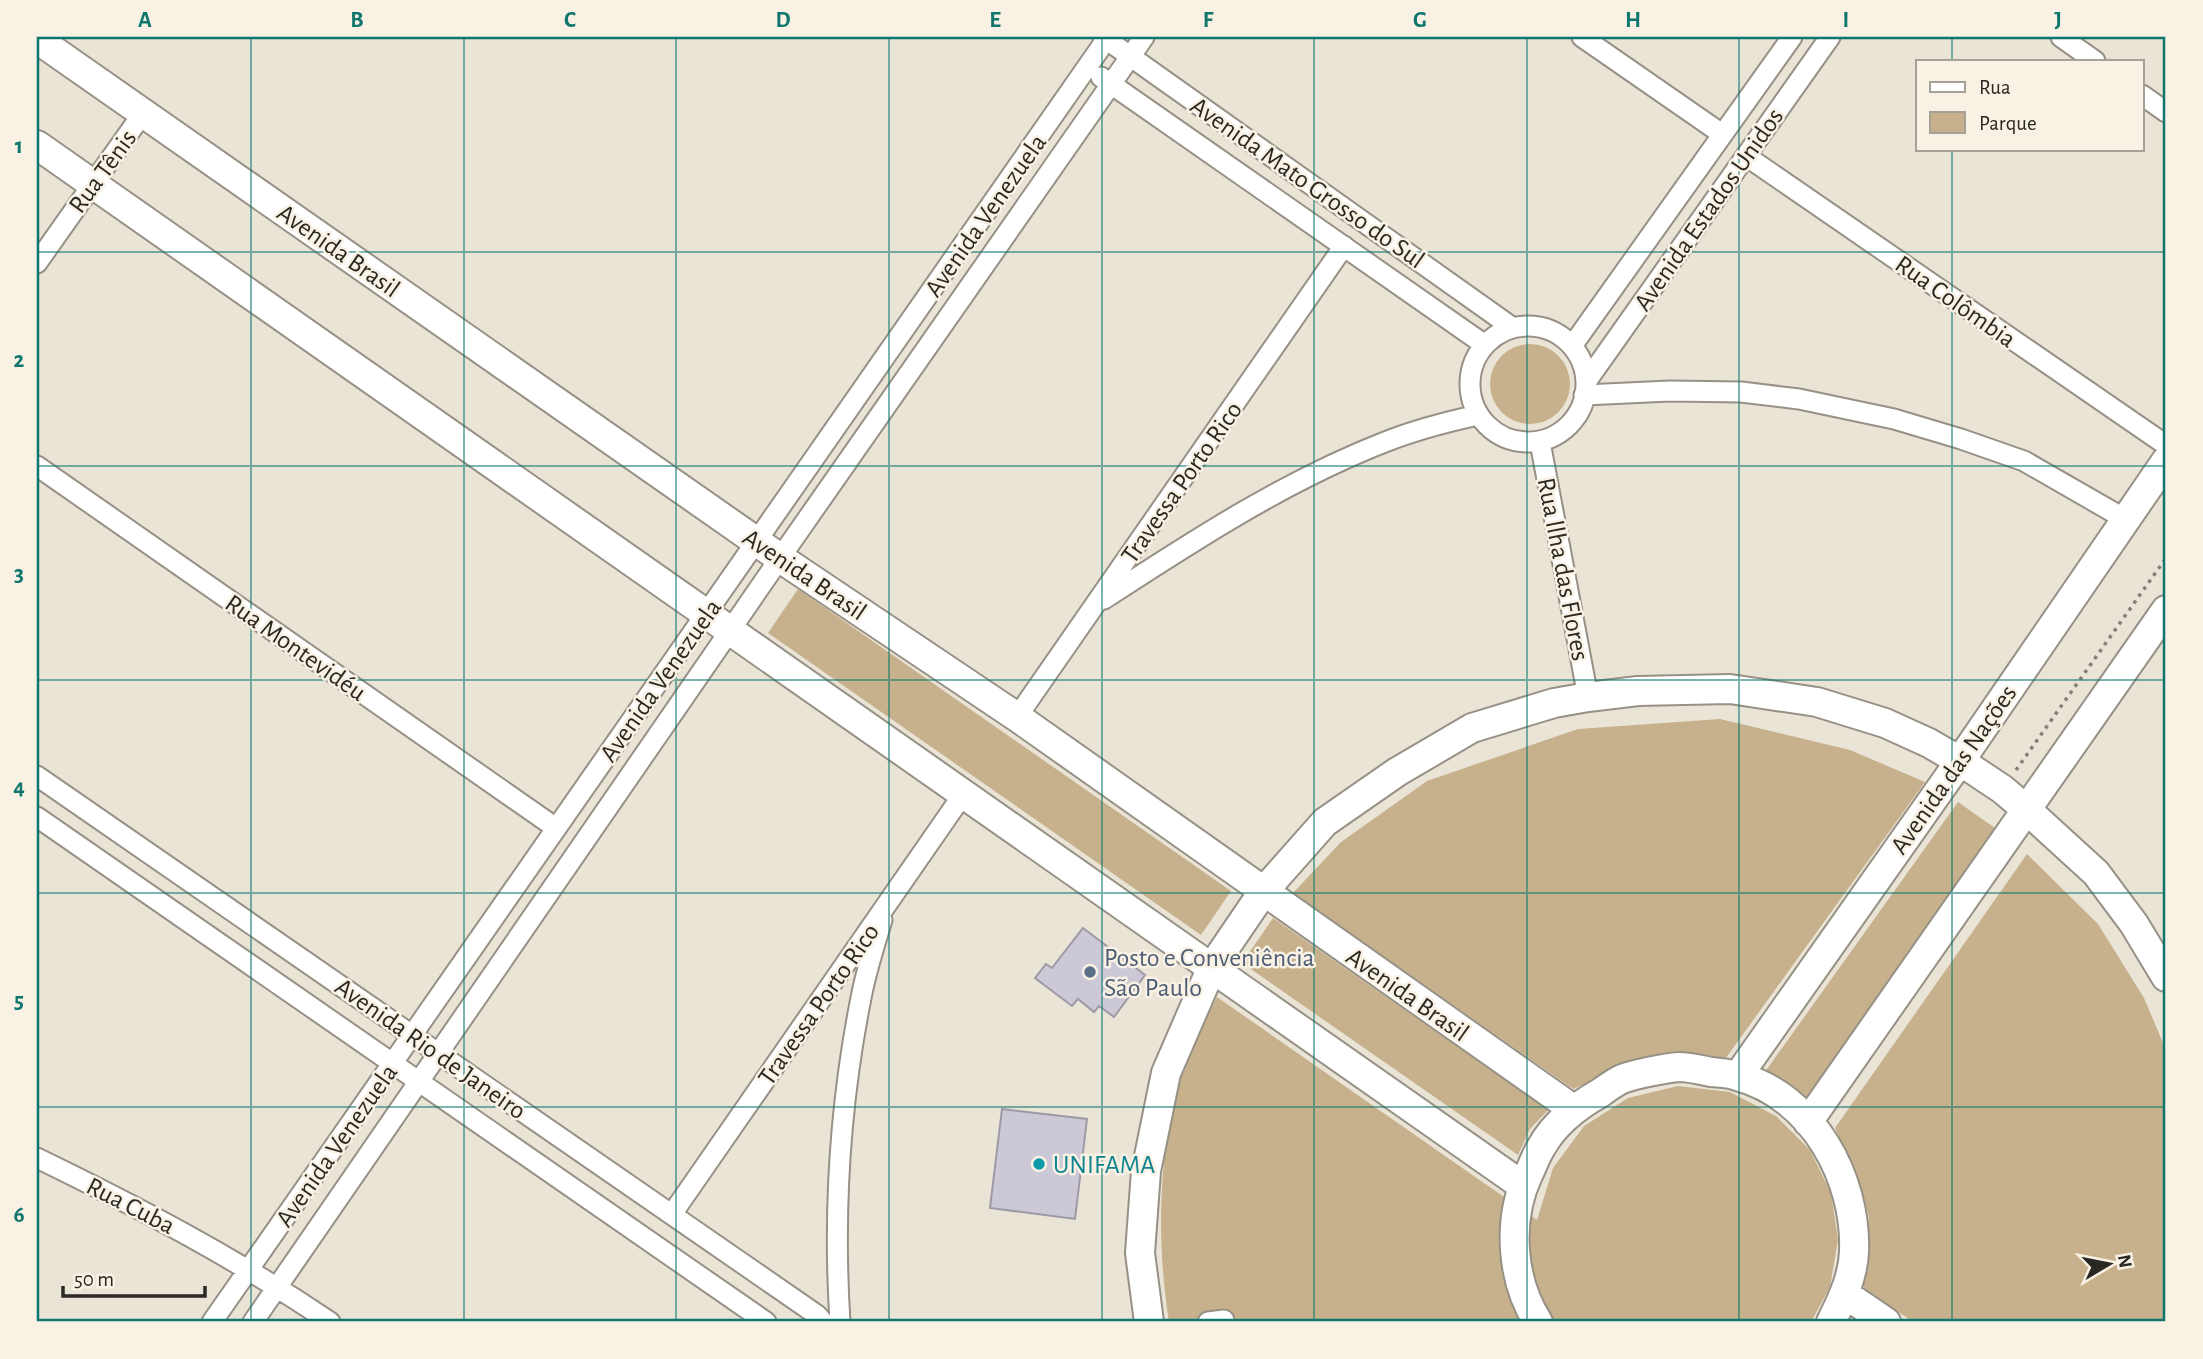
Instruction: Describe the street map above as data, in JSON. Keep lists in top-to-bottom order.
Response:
{
  "streets": {
    "main road": ["Avenida Brasil", "Avenida das Nações"],
    "street": [
      "Rua Tênis",
      "Avenida Mato Grosso do Sul",
      "Avenida Estados Unidos",
      "Avenida Venezuela",
      "Rua Colômbia",
      "Travessa Porto Rico",
      "Rua llha das Flores",
      "Rua Montevidéu",
      "Avenida Rio de Janeiro",
      "Rua Cuba"
    ]
  },
  "crossings": [
    ["Rua Tênis", "Avenida Brasil"],
    ["Avenida Mato Grosso do Sul", "Avenida Estados Unidos"],
    ["Avenida Mato Grosso do Sul", "Avenida Venezuela"],
    ["Avenida Mato Grosso do Sul", "Travessa Porto Rico"],
    ["Avenida Mato Grosso do Sul", "Rua llha das Flores"],
    ["Avenida Estados Unidos", "Rua Colômbia"],
    ["Avenida Estados Unidos", "Rua llha das Flores"],
    ["Avenida Venezuela", "Avenida Brasil"],
    ["Avenida Venezuela", "Rua Montevidéu"],
    ["Avenida Venezuela", "Avenida Rio de Janeiro"],
    ["Avenida Venezuela", "Rua Cuba"],
    ["Avenida Brasil", "Travessa Porto Rico"],
    ["Travessa Porto Rico", "Avenida Rio de Janeiro"]
  ],
  "places": ["Posto e Conveniência São Paulo", "UNIFAMA"],
  "legend": ["Rua", "Parque"],
  "scale_bar": "50 m",
  "north": "right",
  "grid": {
    "columns": [
      "A",
      "B",
      "C",
      "D",
      "E",
      "F",
      "G",
      "H",
      "I",
      "J"
    ],
    "rows": [
      "1",
      "2",
      "3",
      "4",
      "5",
      "6"
    ]
  }
}
